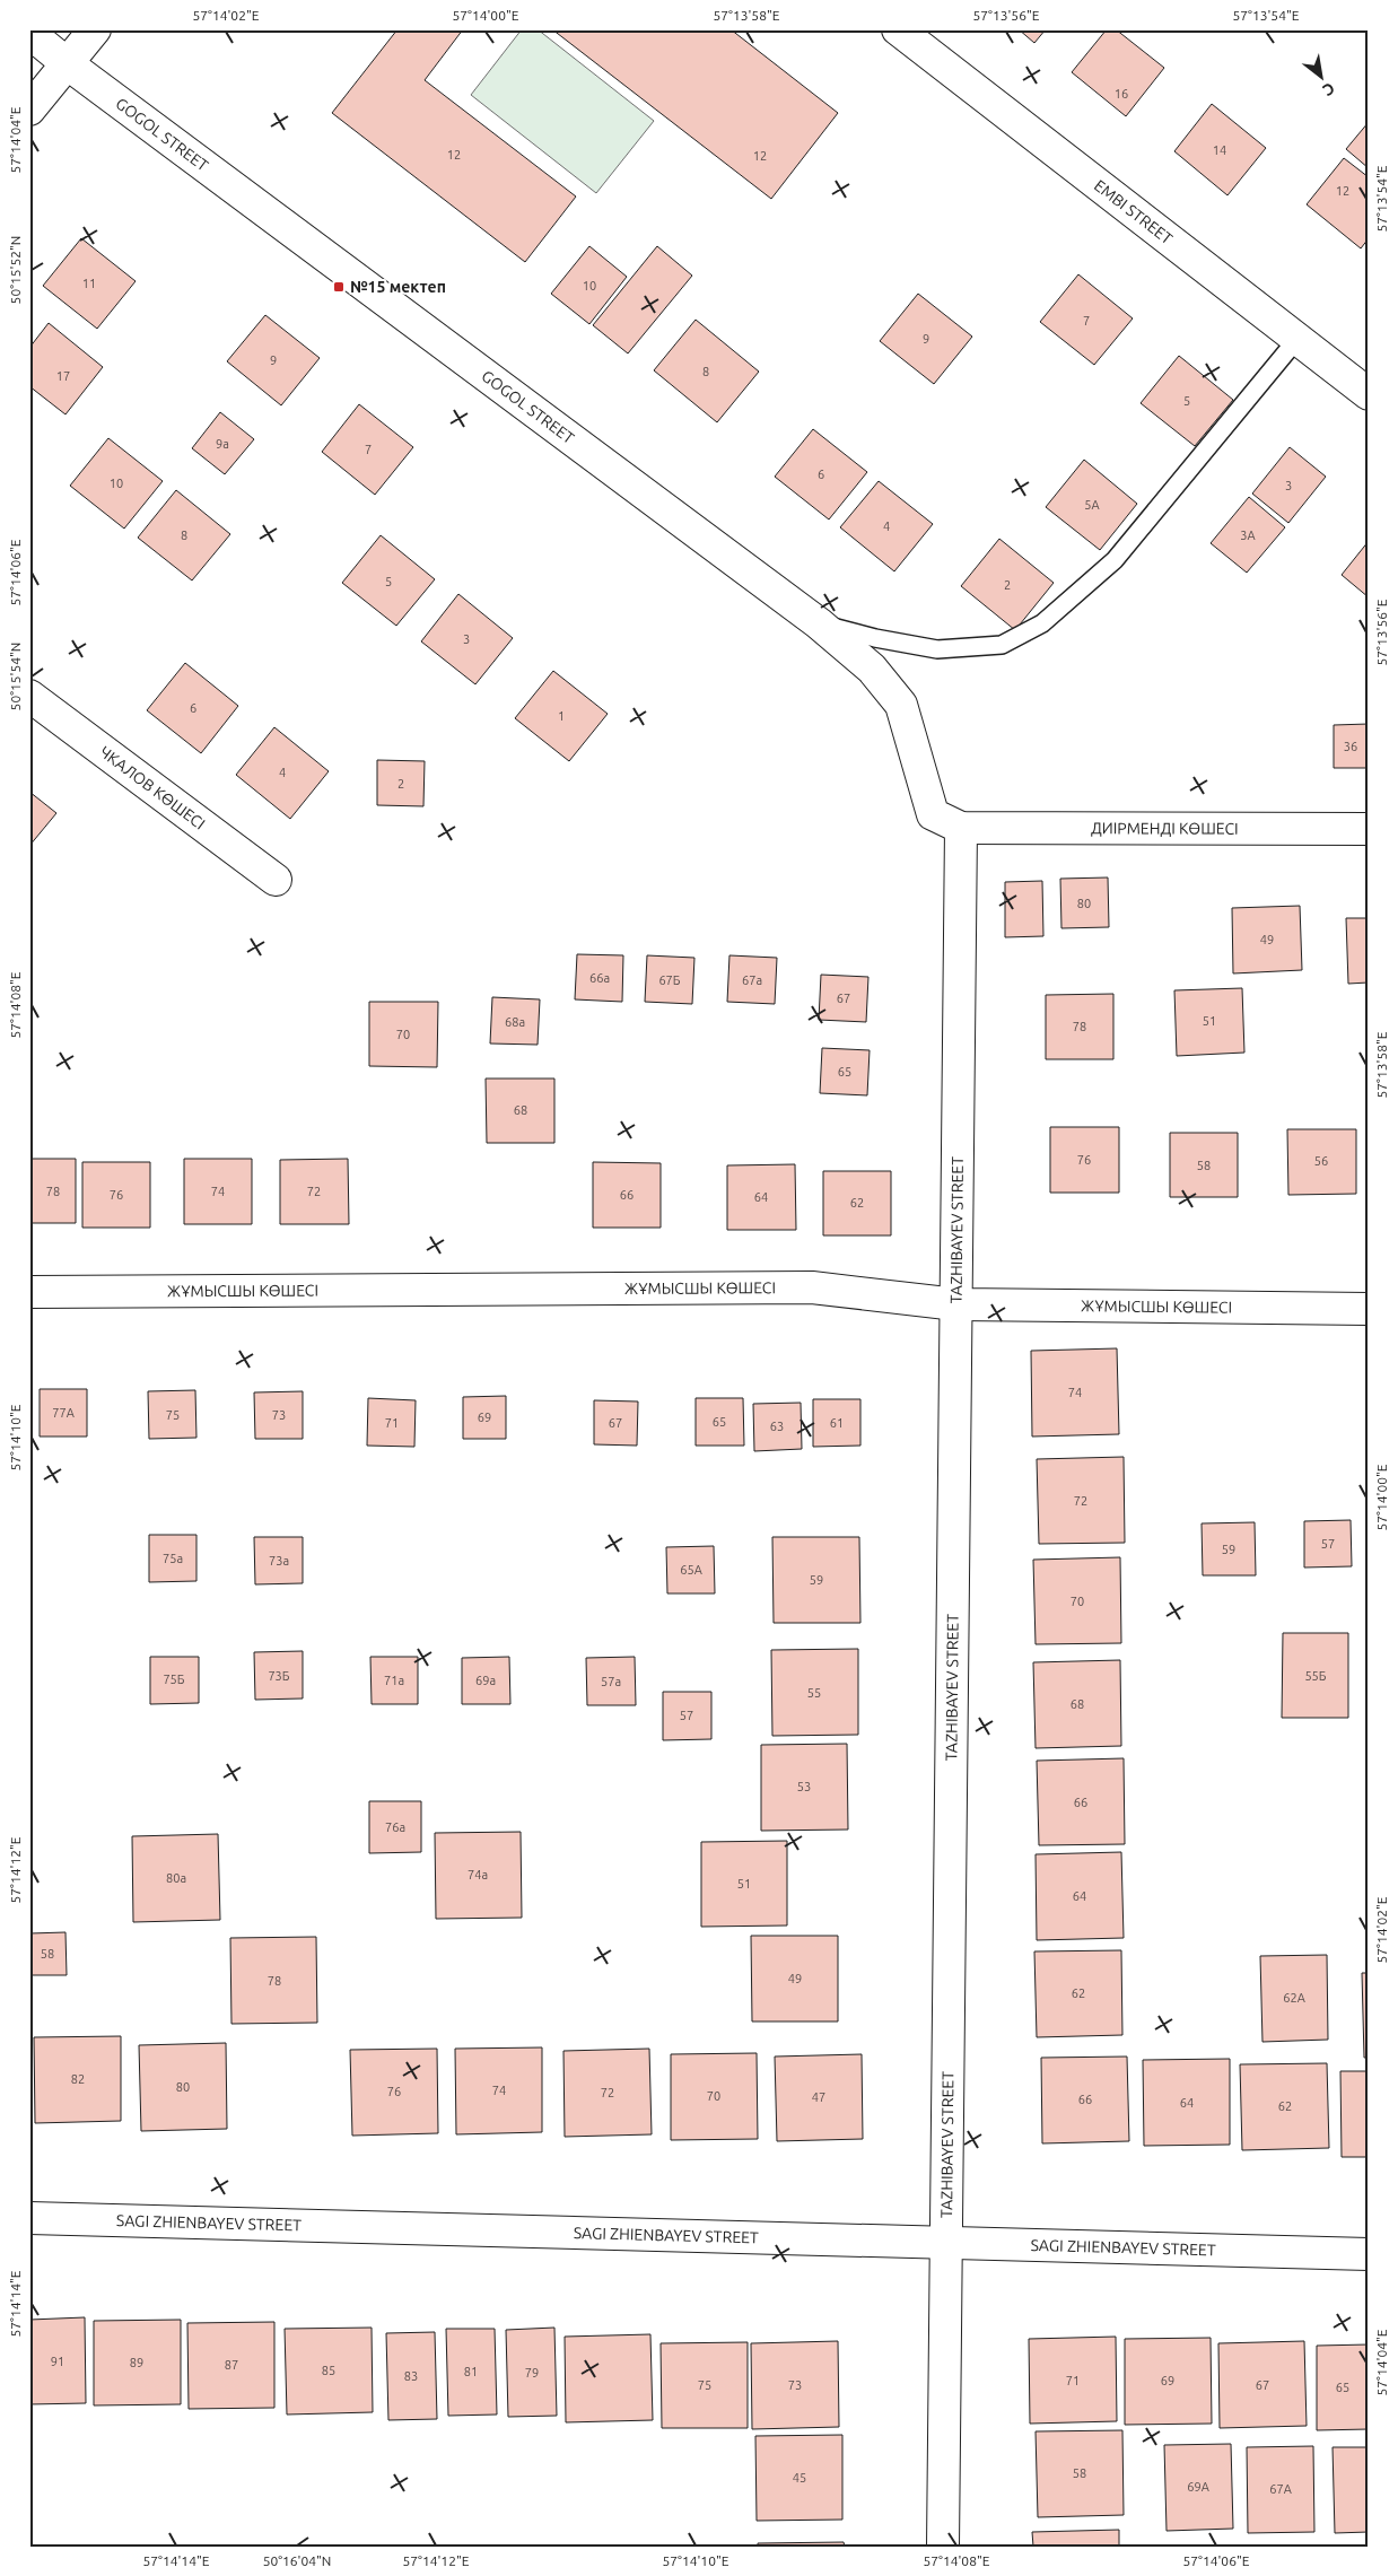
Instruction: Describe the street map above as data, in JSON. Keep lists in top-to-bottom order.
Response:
{
  "streets": {
    "street": [
      "GOGOL STREET",
      "EMBI STREET",
      "ЧКАЛОВ КӨШЕСІ",
      "ДИІРМЕНДІ КӨШЕСІ",
      "TAZHIBAYEV STREET",
      "ЖҰМЫСШЫ КӨШЕСІ",
      "SAGI ZHIENBAYEV STREET"
    ]
  },
  "crossings": [
    ["GOGOL STREET", "ДИІРМЕНДІ КӨШЕСІ"],
    ["GOGOL STREET", "TAZHIBAYEV STREET"],
    ["ДИІРМЕНДІ КӨШЕСІ", "TAZHIBAYEV STREET"],
    ["TAZHIBAYEV STREET", "ЖҰМЫСШЫ КӨШЕСІ"],
    ["TAZHIBAYEV STREET", "SAGI ZHIENBAYEV STREET"]
  ],
  "places": {
    "transit": ["№15 мектеп"]
  },
  "house_numbers": [
    "16",
    "14",
    "12",
    "12",
    "12",
    "11",
    "10",
    "7",
    "9",
    "9",
    "8",
    "17",
    "5",
    "9а",
    "7",
    "6",
    "10",
    "3",
    "5А",
    "4",
    "8",
    "3А",
    "5",
    "2",
    "3",
    "6",
    "1",
    "36",
    "4",
    "2",
    "80",
    "49",
    "66а",
    "67Б",
    "67а",
    "67",
    "51",
    "68а",
    "78",
    "70",
    "65",
    "68",
    "76",
    "56",
    "58",
    "78",
    "74",
    "72",
    "76",
    "66",
    "64",
    "62",
    "74",
    "77А",
    "75",
    "73",
    "69",
    "65",
    "71",
    "67",
    "61",
    "63",
    "72",
    "57",
    "59",
    "75а",
    "73а",
    "65А",
    "59",
    "70",
    "73Б",
    "55Б",
    "75Б",
    "71а",
    "69а",
    "57а",
    "55",
    "68",
    "57",
    "53",
    "66",
    "76а",
    "74а",
    "80а",
    "51",
    "64",
    "58",
    "49",
    "78",
    "62",
    "62А",
    "82",
    "80",
    "74",
    "76",
    "72",
    "70",
    "47",
    "66",
    "64",
    "62",
    "91",
    "89",
    "87",
    "85",
    "81",
    "79",
    "83",
    "71",
    "69",
    "75",
    "73",
    "67",
    "65",
    "58",
    "45",
    "69А",
    "67А"
  ],
  "north": "bottom right",
  "coordinates": [
    "57°14'02\"E",
    "57°14'00\"E",
    "57°13'58\"E",
    "57°13'56\"E",
    "57°13'54\"E",
    "57°14'04\"E",
    "50°15'52\"N",
    "57°14'06\"E",
    "50°15'54\"N",
    "57°14'08\"E",
    "57°14'10\"E",
    "57°14'12\"E",
    "57°14'14\"E",
    "50°16'04\"N"
  ]
}
